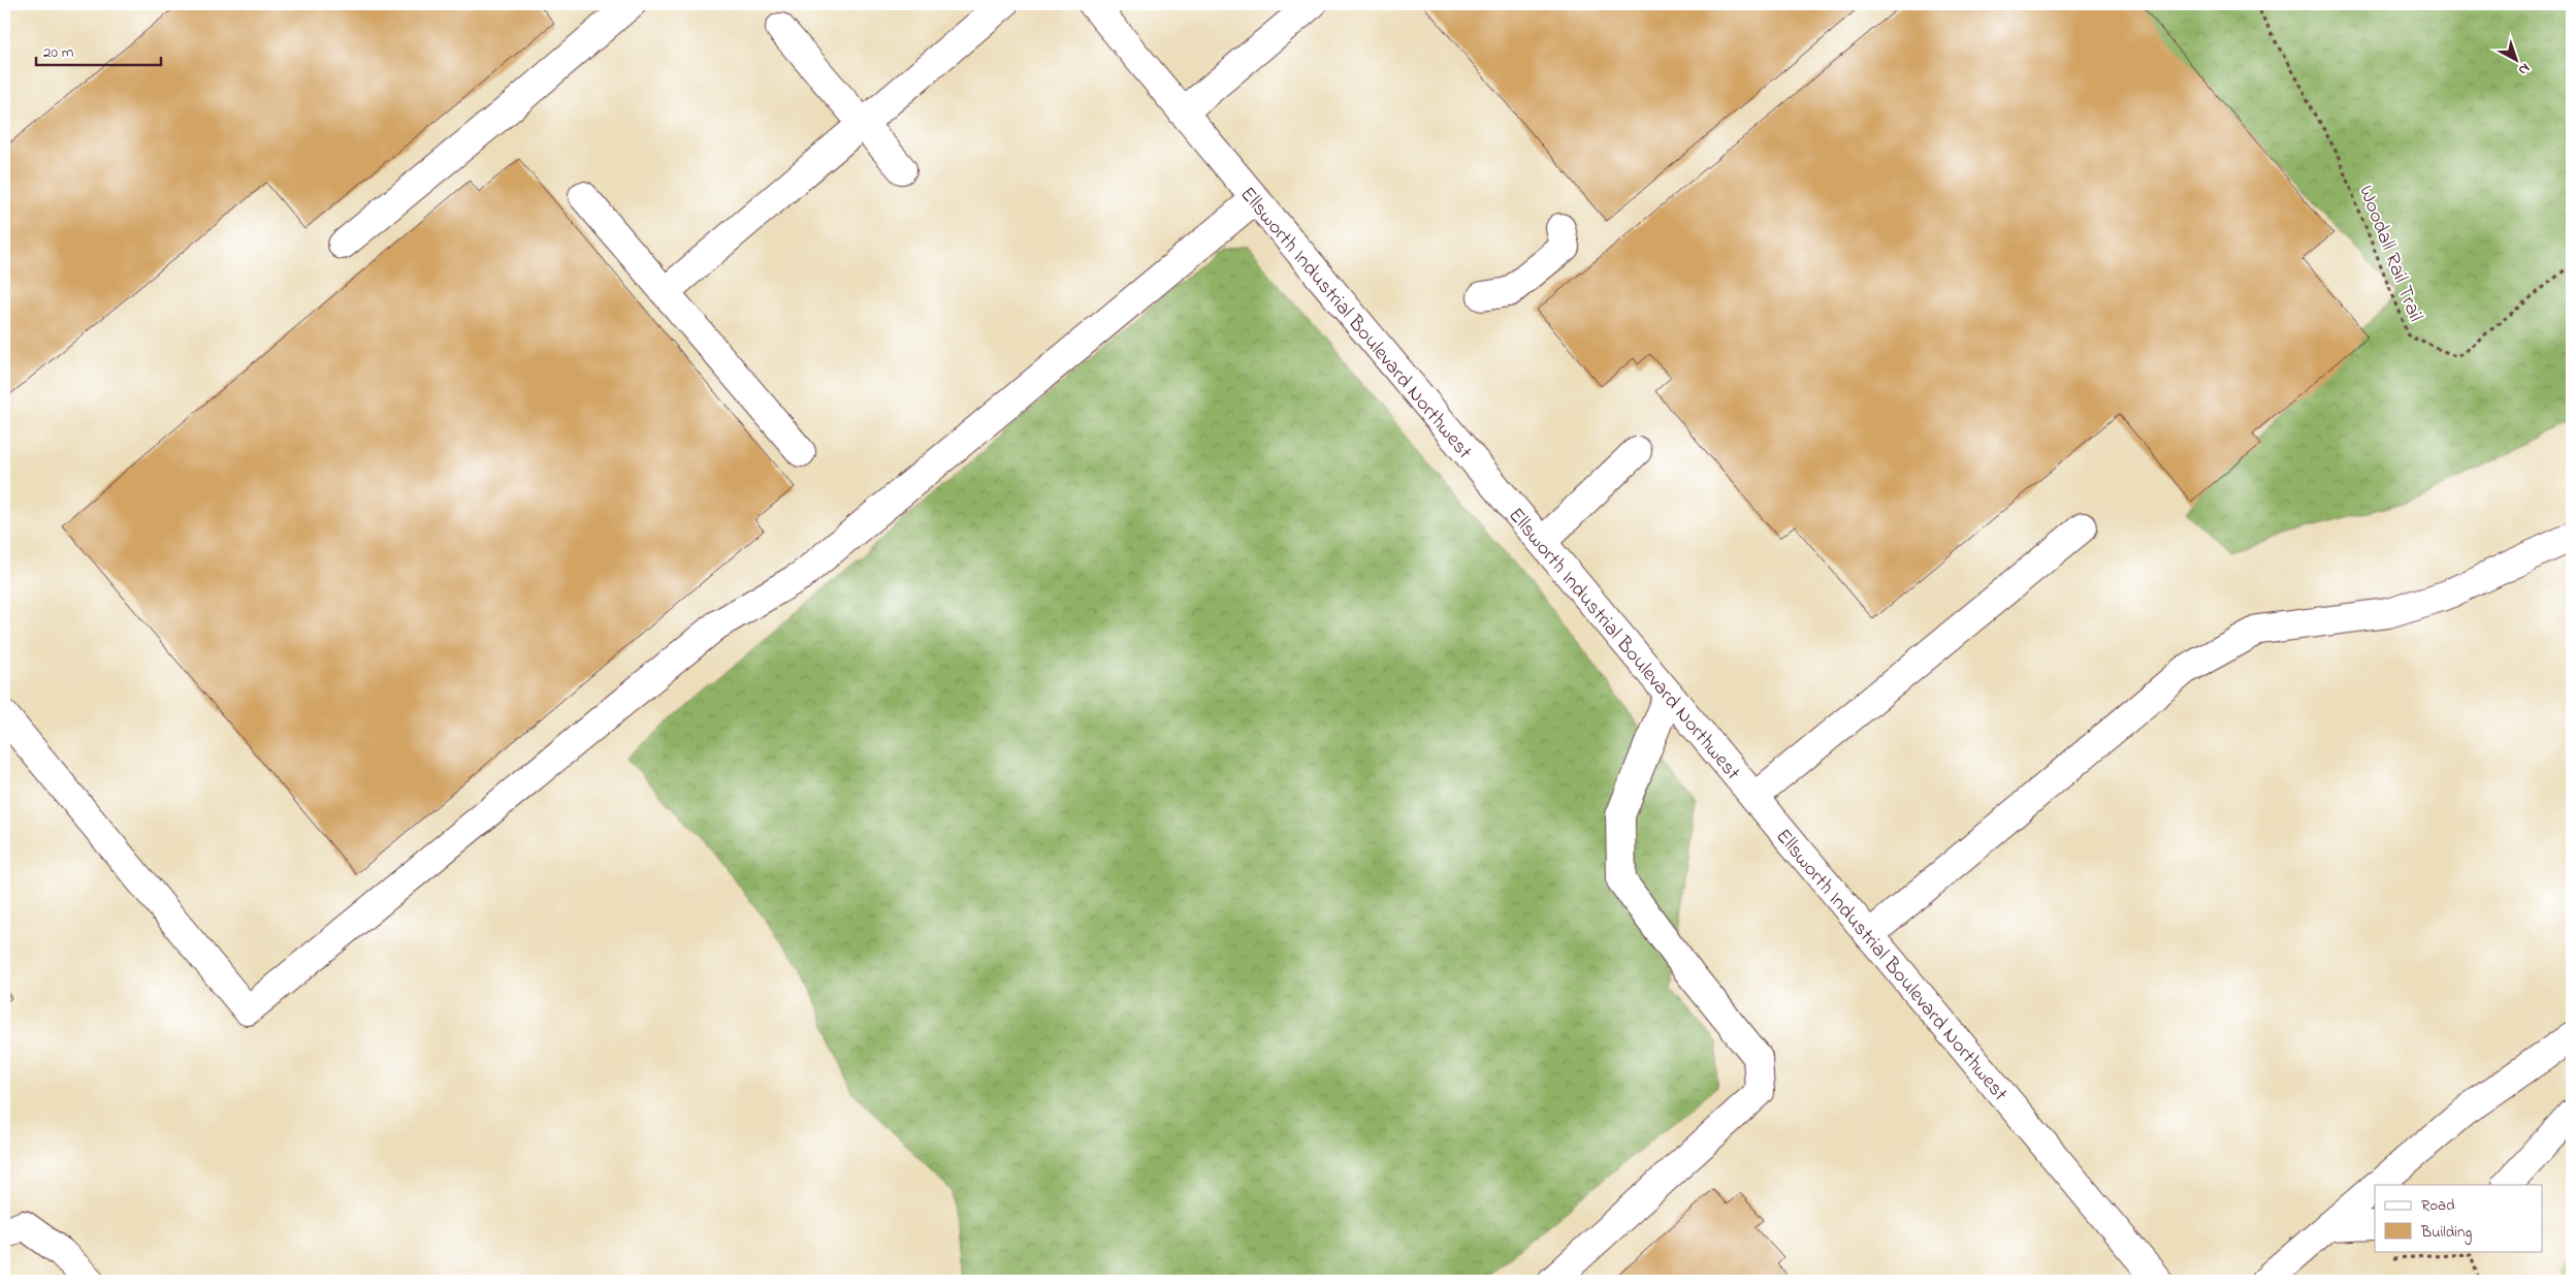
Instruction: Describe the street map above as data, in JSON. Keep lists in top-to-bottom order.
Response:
{
  "streets": {
    "street": ["Ellsworth Industrial Boulevard Northwest"],
    "path": ["Woodall Rail Trail"]
  },
  "legend": ["Road", "Building"],
  "scale_bar": "20 m",
  "north": "bottom right"
}
